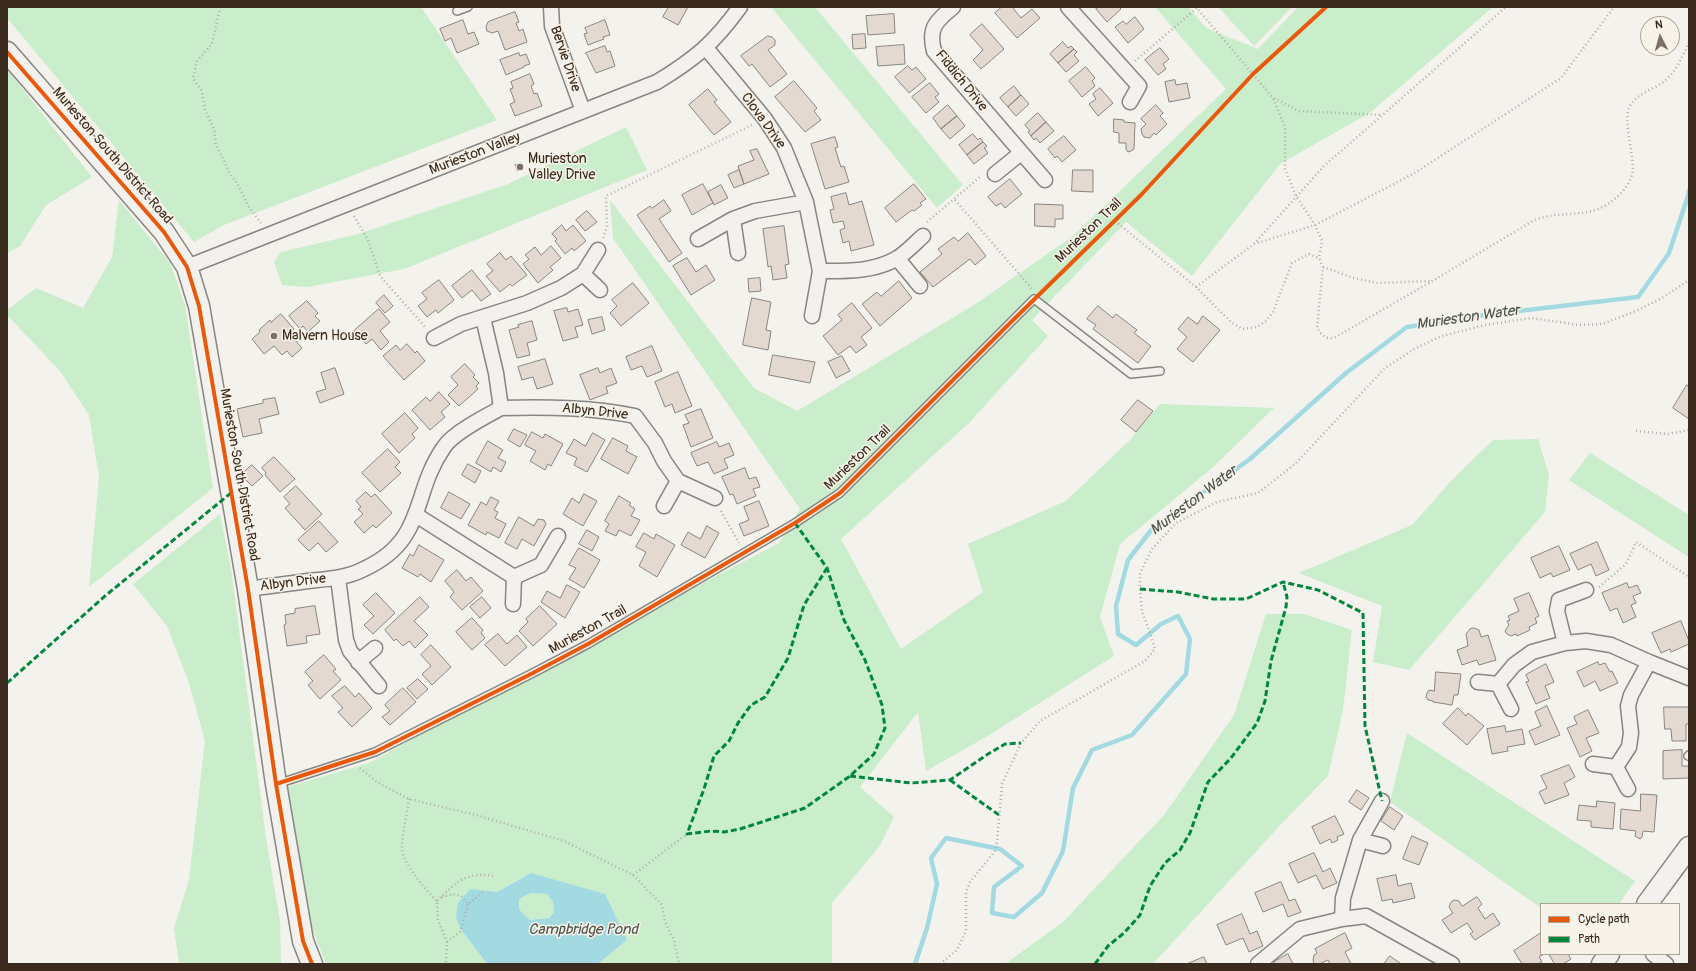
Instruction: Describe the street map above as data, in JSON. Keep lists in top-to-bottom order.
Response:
{
  "streets": {
    "street": [
      "Bervie Drive",
      "Fiddich Drive",
      "Clova Drive",
      "Murieston Valley",
      "Murieston South District Road",
      "Albyn Drive"
    ],
    "lane": ["Murieston Trail"]
  },
  "crossings": [
    ["Bervie Drive", "Murieston Valley"],
    ["Clova Drive", "Murieston Valley"],
    ["Murieston Valley", "Murieston South District Road"],
    ["Murieston South District Road", "Murieston Trail"],
    ["Murieston South District Road", "Albyn Drive"]
  ],
  "water": ["Murieston Water", "Campbridge Pond"],
  "places": ["Murieston Valley Drive", "Malvern House"],
  "legend": ["Cycle path", "Path"],
  "north": "top"
}
